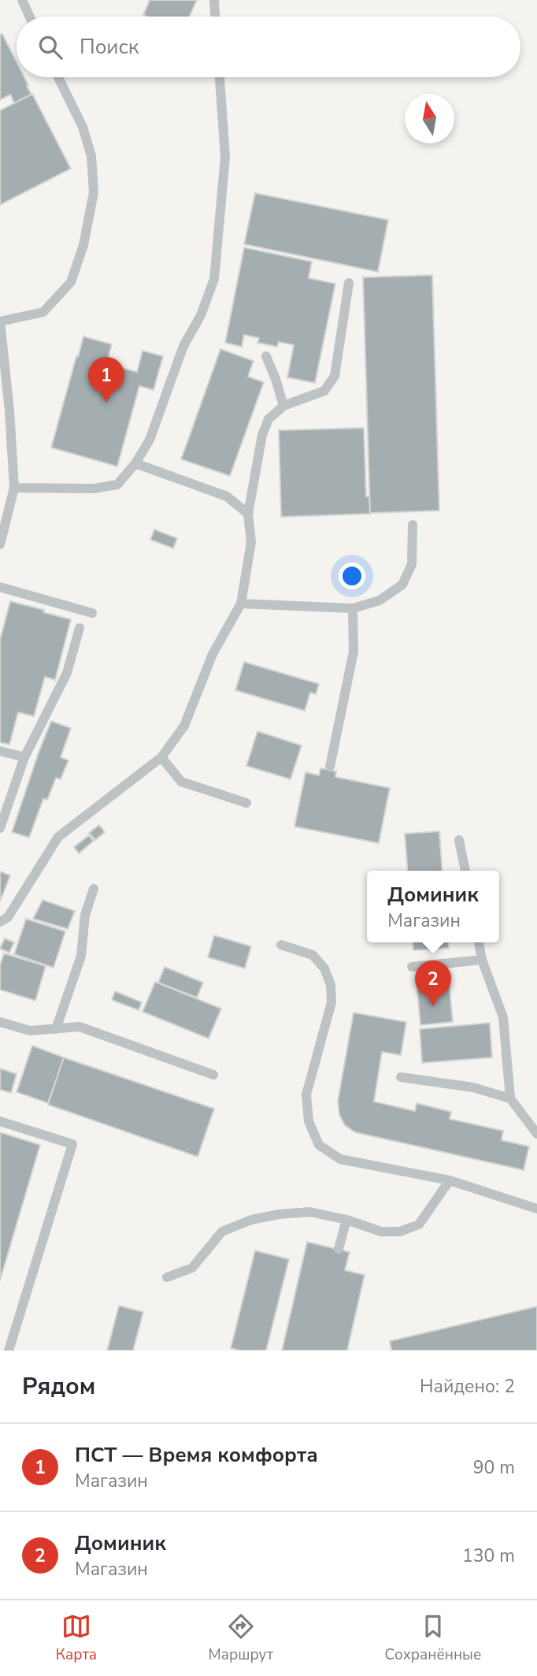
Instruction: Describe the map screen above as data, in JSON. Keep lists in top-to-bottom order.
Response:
{
  "north": "top",
  "page": {
    "search": "Поиск",
    "pins": ["1", "2"],
    "popup": ["Доминик", "Магазин"],
    "heading": ["Рядом", "Найдено: 2"],
    "list": [
      {
        "mark": "1",
        "name": "ПСТ — Время комфорта",
        "note": "Магазин",
        "value": "90 m"
      },
      {
        "mark": "2",
        "name": "Доминик",
        "note": "Магазин",
        "value": "130 m"
      }
    ],
    "nav": ["Карта", "Маршрут", "Сохранённые"]
  }
}
